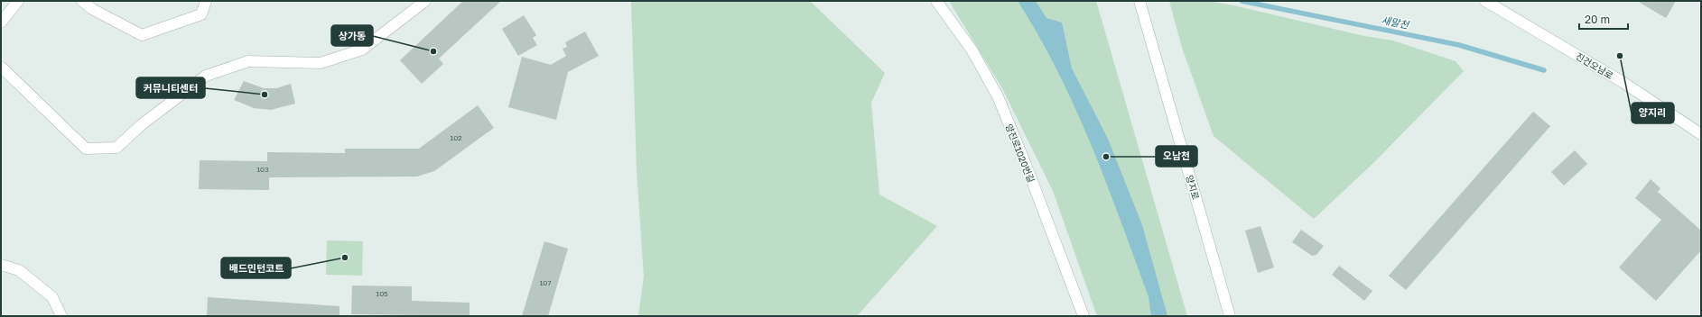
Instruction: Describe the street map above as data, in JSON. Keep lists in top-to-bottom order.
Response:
{
  "streets": {
    "street": ["진건오남로", "양진로1020번길", "양지로"]
  },
  "water": ["새말천"],
  "places": [
    "상가동",
    "양지리",
    "커뮤니티센터",
    "오남천",
    "배드민턴코트"
  ],
  "house_numbers": [
    "102",
    "103",
    "107",
    "105"
  ],
  "scale_bar": "20 m"
}
